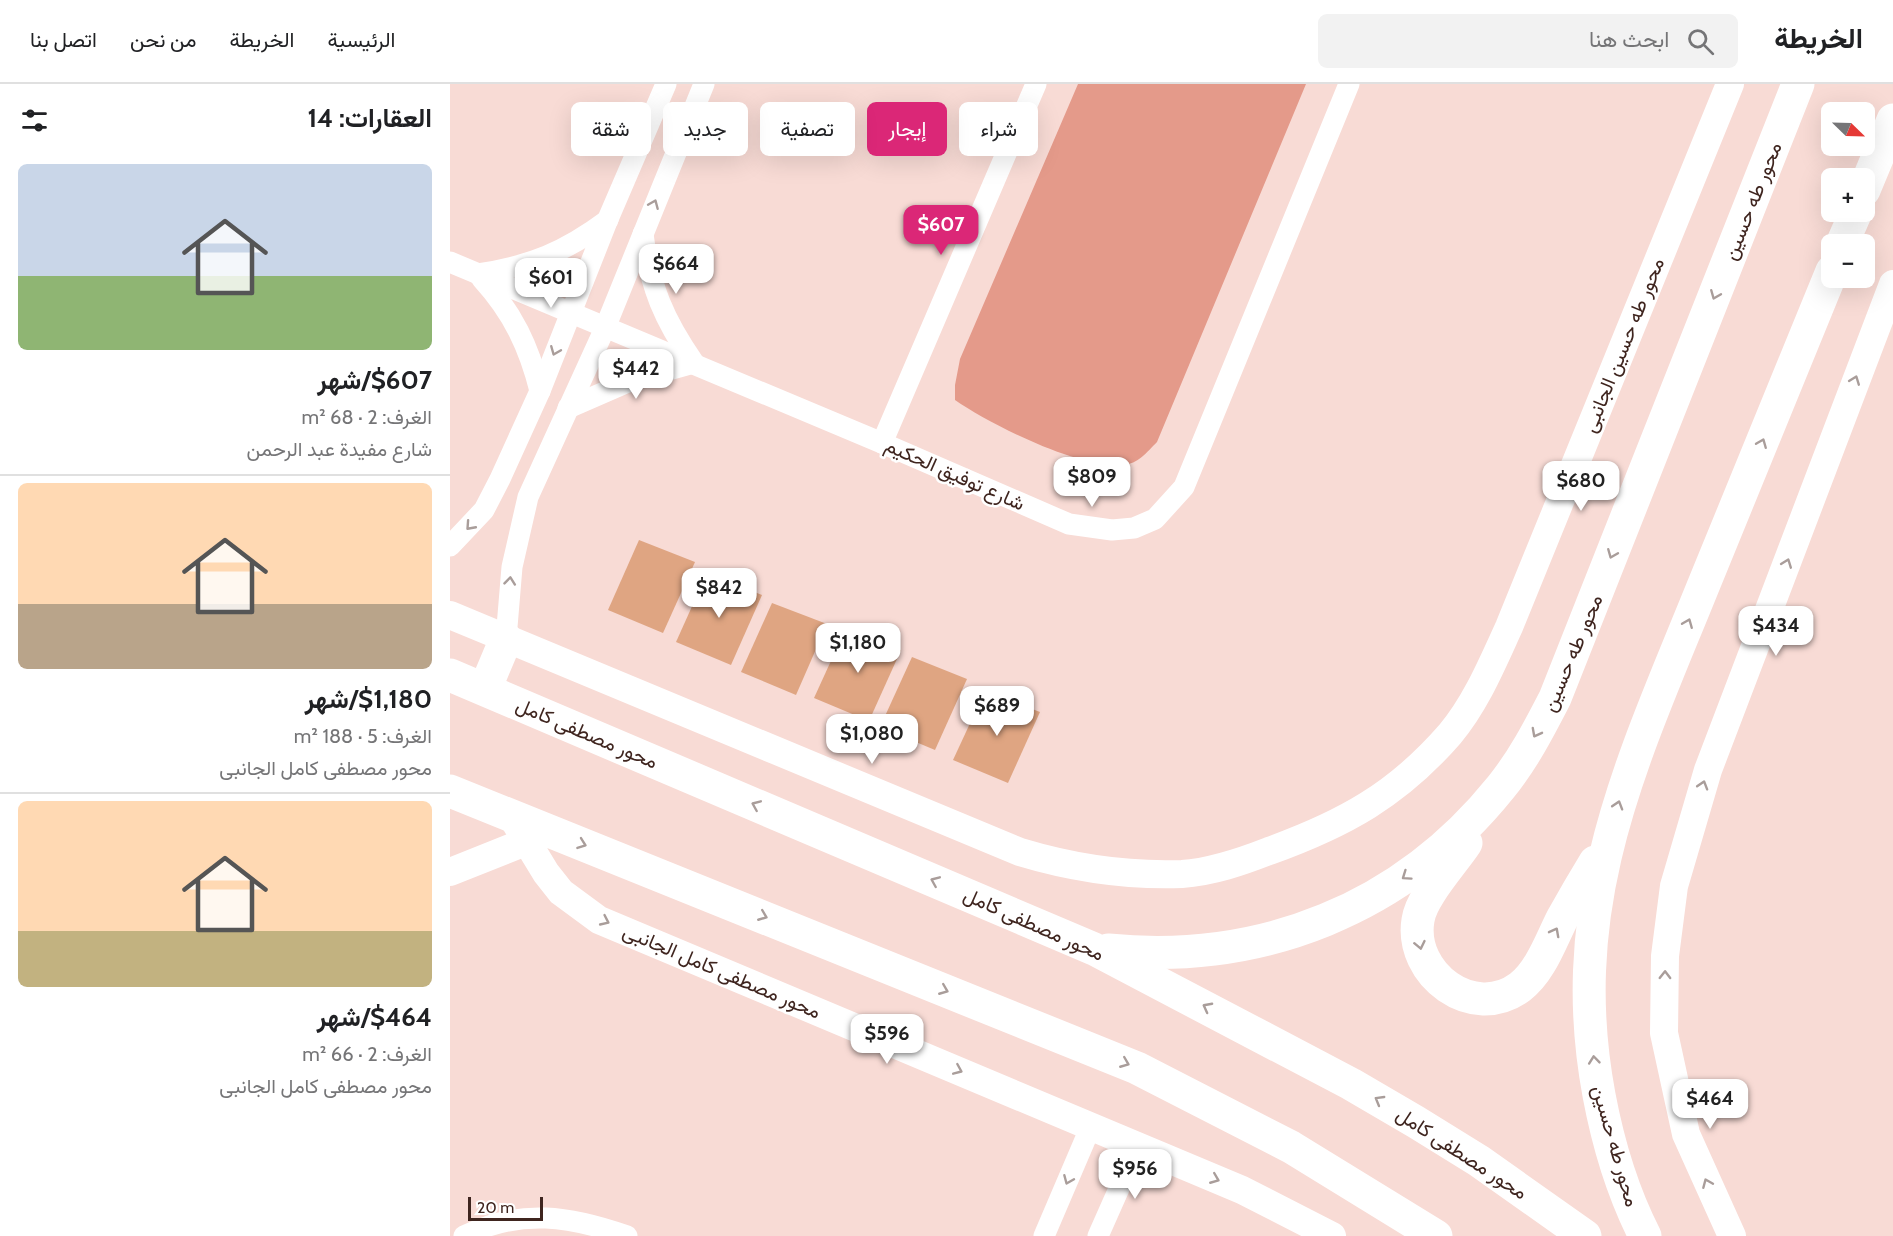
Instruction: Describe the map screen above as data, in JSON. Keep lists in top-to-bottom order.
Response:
{
  "streets": {
    "main road": ["محور طه حسين", "محور مصطفى كامل"],
    "street": ["محور طه حسين الجانبى", "شارع توفيق الحكيم", "محور مصطفى كامل الجانبى"]
  },
  "crossings": [
    ["محور طه حسين", "محور مصطفى كامل"]
  ],
  "one_way": ["محور مصطفى كامل الجانبى"],
  "scale_bar": "20 m",
  "north": "bottom right",
  "page": {
    "header": "الخريطة",
    "search": "ابحث هنا",
    "nav": [
      "الرئيسية",
      "الخريطة",
      "من نحن",
      "اتصل بنا"
    ],
    "heading": "العقارات: 14",
    "map_buttons": ["+", "−"],
    "chip": [
      "شراء",
      "إيجار",
      "تصفية",
      "جديد",
      "شقة"
    ],
    "list": [
      {
        "name": "$607/شهر",
        "note": "الغرف: 2 · 68 m² · شارع مفيدة عبد الرحمن"
      },
      {
        "name": "$1,180/شهر",
        "note": "الغرف: 5 · 188 m² · محور مصطفى كامل الجانبى"
      },
      {
        "name": "$464/شهر",
        "note": "الغرف: 2 · 66 m² · محور مصطفى كامل الجانبى"
      }
    ],
    "price": [
      "$607",
      "$664",
      "$601",
      "$442",
      "$809",
      "$680",
      "$842",
      "$434",
      "$1,180",
      "$689",
      "$1,080",
      "$596",
      "$464",
      "$956"
    ],
    "scale": "20 m"
  }
}
